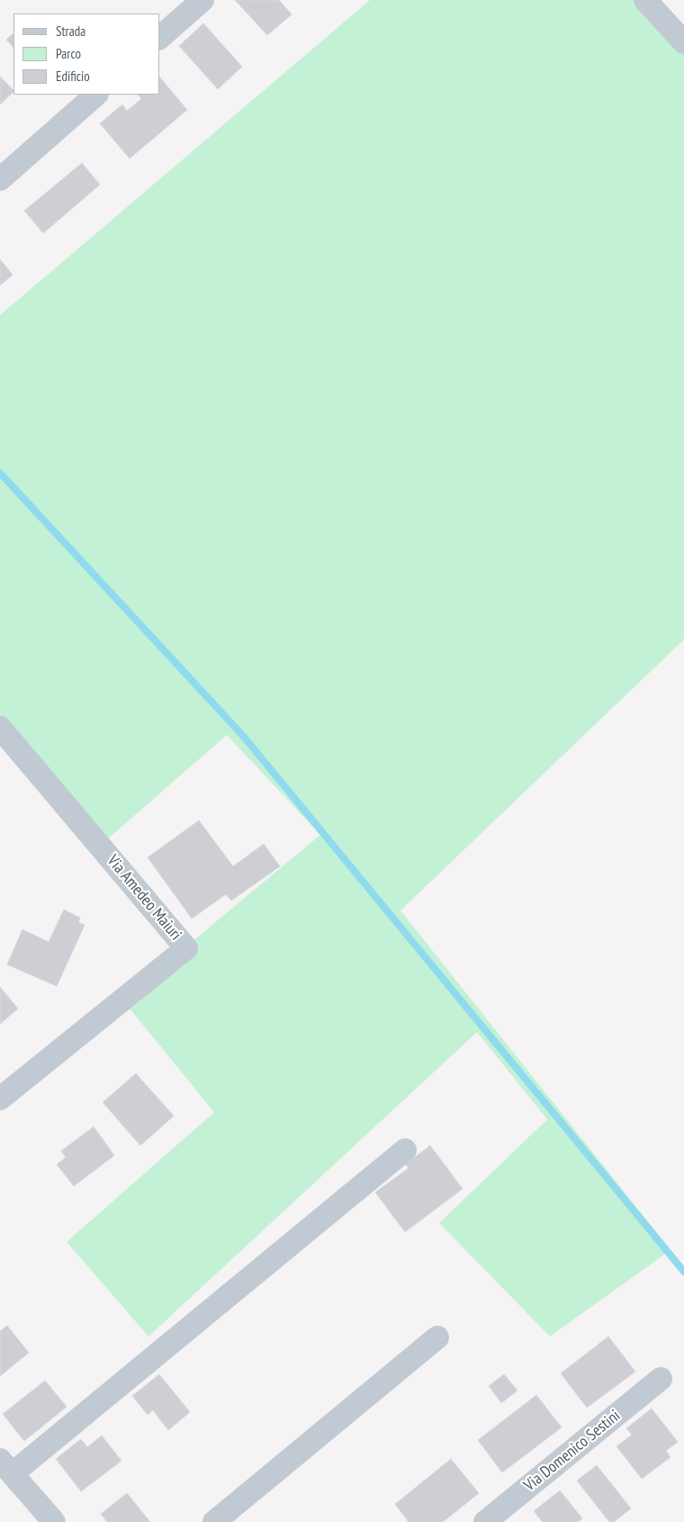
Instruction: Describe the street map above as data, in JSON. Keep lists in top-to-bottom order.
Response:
{
  "streets": {
    "street": ["Via Amedeo Maiuri", "Via Domenico Sestini"]
  },
  "legend": ["Strada", "Parco", "Edificio"]
}
